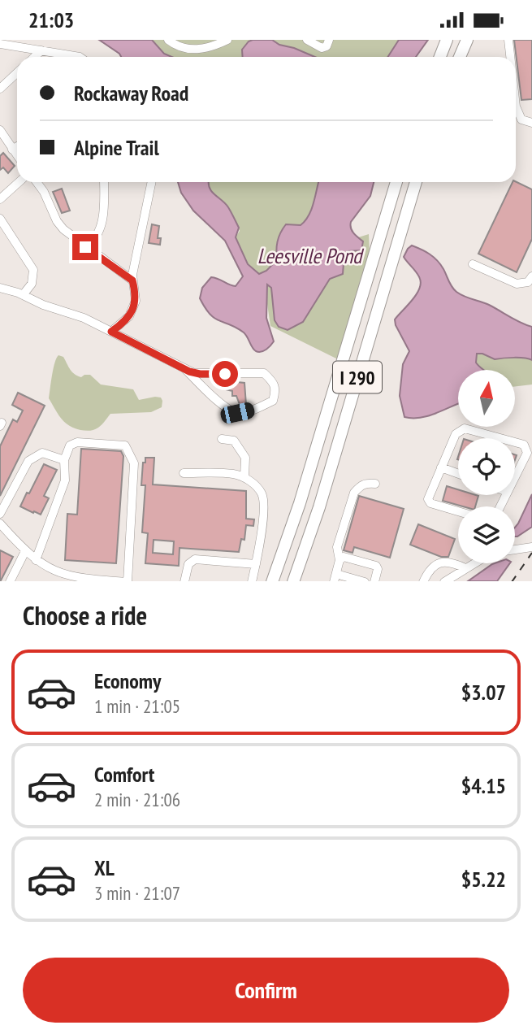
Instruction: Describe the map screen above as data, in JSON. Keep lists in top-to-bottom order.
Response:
{
  "streets": {
    "highway": ["I 290"]
  },
  "water": ["Leesville Pond"],
  "north": "top",
  "page": {
    "status": "21:03",
    "banner": ["Rockaway Road", "Alpine Trail"],
    "heading": "Choose a ride",
    "list": [
      {
        "name": "Economy",
        "note": "1 min · 21:05",
        "value": "$3.07"
      },
      {
        "name": "Comfort",
        "note": "2 min · 21:06",
        "value": "$4.15"
      },
      {
        "name": "XL",
        "note": "3 min · 21:07",
        "value": "$5.22"
      }
    ],
    "buttons": "Confirm"
  }
}
